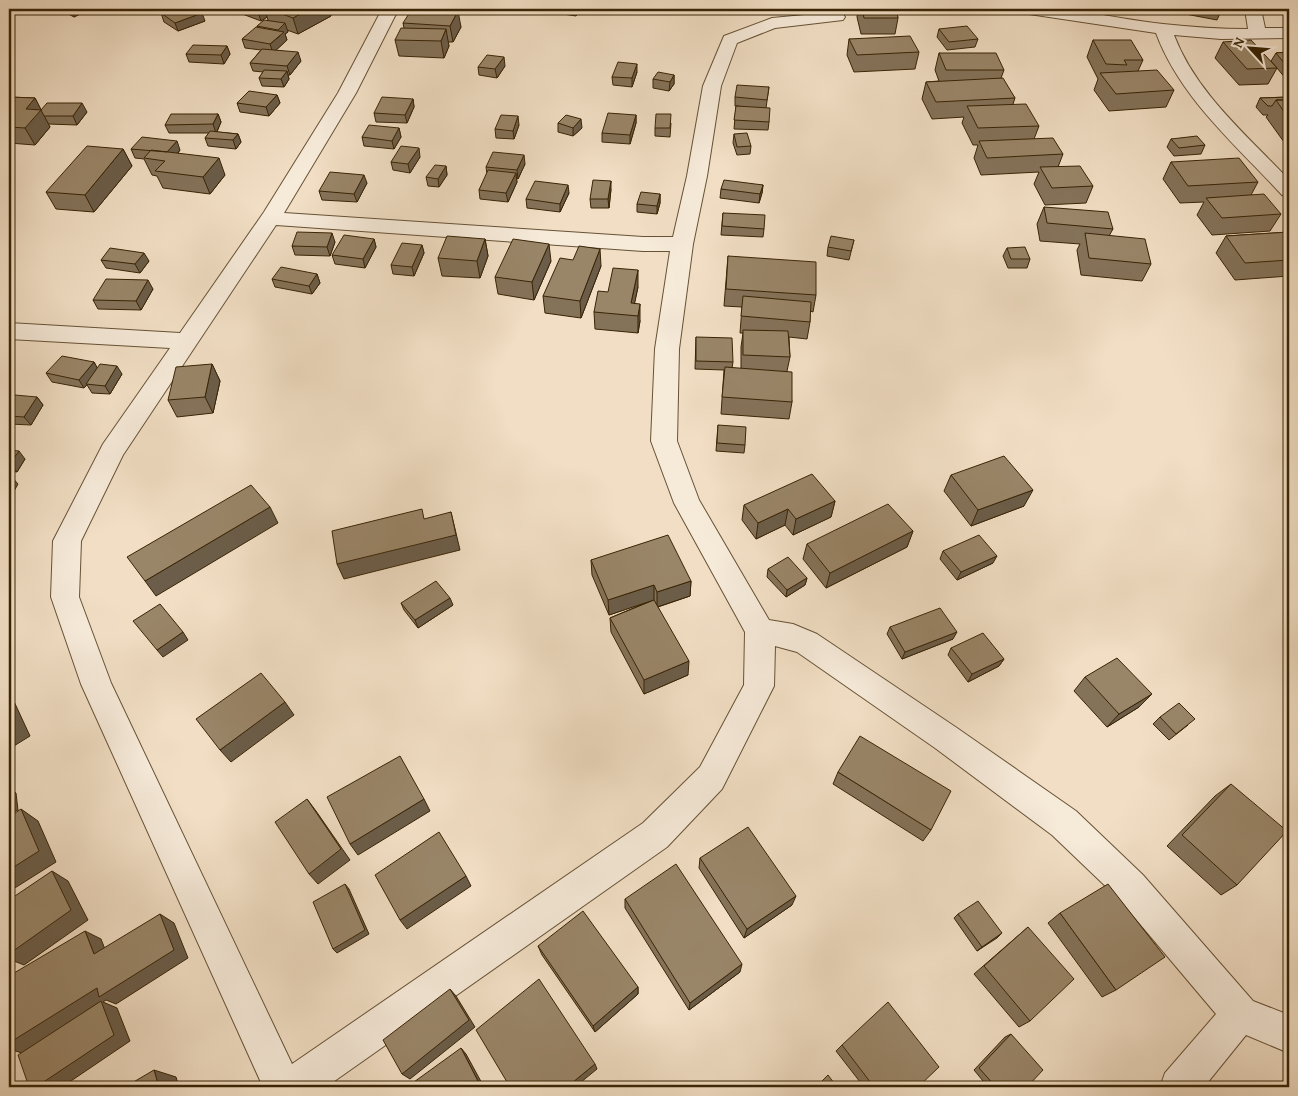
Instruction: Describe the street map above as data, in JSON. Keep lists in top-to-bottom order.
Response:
{
  "north": "top left"
}
